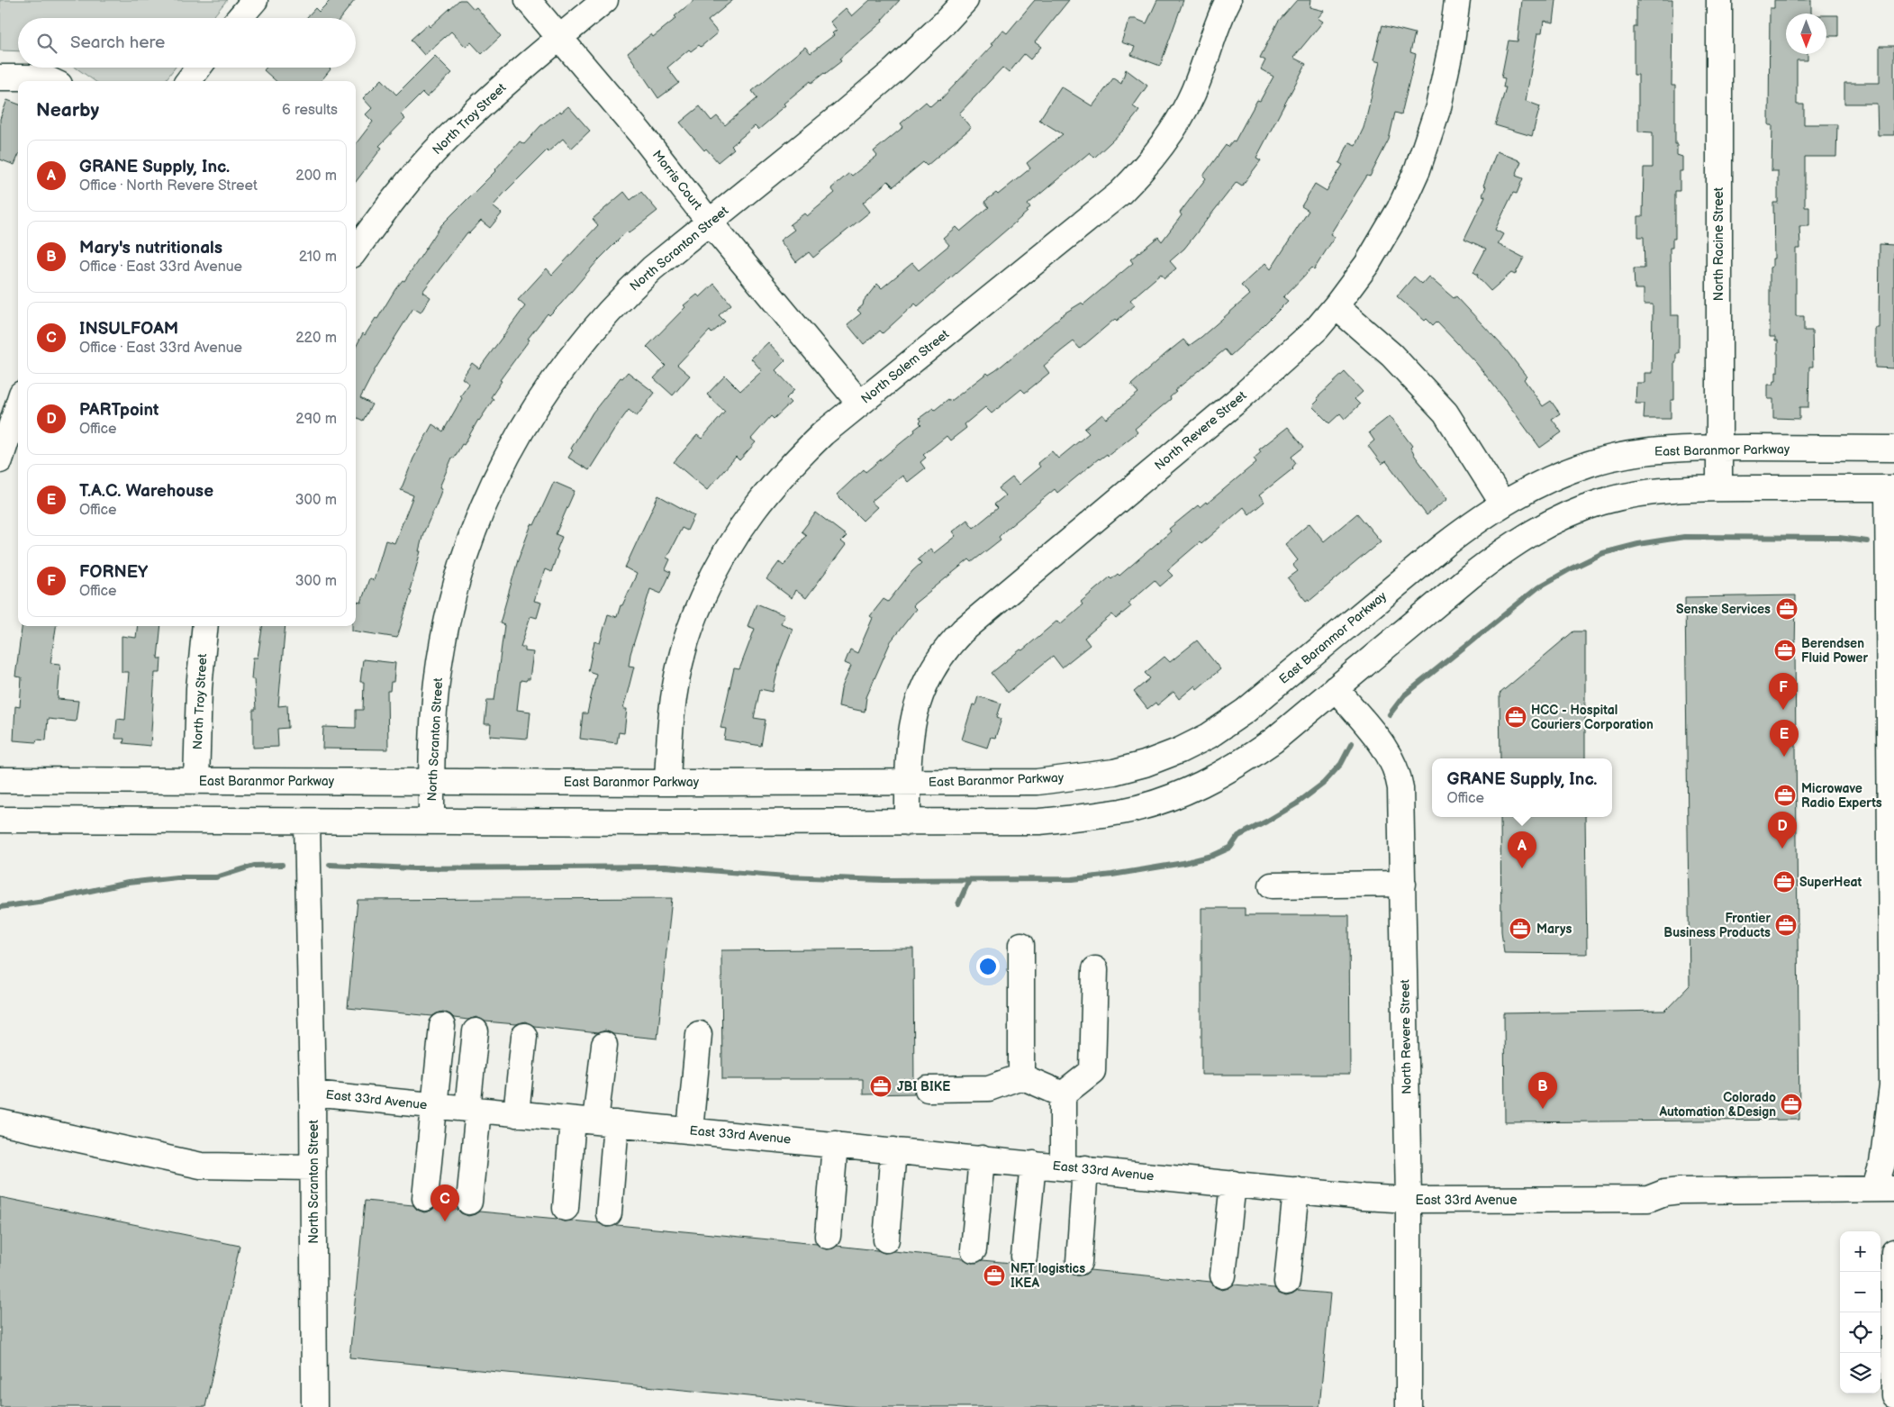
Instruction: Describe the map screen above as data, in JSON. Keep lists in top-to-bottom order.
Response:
{
  "streets": {
    "street": [
      "North Troy Street",
      "Morris Court",
      "North Racine Street",
      "North Scranton Street",
      "North Salem Street",
      "North Revere Street",
      "East Baranmor Parkway",
      "East 33rd Avenue"
    ]
  },
  "crossings": [
    ["North Troy Street", "Morris Court"],
    ["North Troy Street", "East Baranmor Parkway"],
    ["Morris Court", "North Scranton Street"],
    ["Morris Court", "North Salem Street"],
    ["North Racine Street", "East Baranmor Parkway"],
    ["North Scranton Street", "East Baranmor Parkway"],
    ["North Scranton Street", "East 33rd Avenue"],
    ["North Salem Street", "East Baranmor Parkway"],
    ["North Revere Street", "East Baranmor Parkway"],
    ["North Revere Street", "East 33rd Avenue"]
  ],
  "places": {
    "office": [
      "Senske Services",
      "Berendsen Fluid Power",
      "HCC - Hospital Couriers Corporation",
      "Microwave Radio Experts",
      "SuperHeat",
      "Frontier Business Products",
      "Marys",
      "JBI BIKE",
      "Colorado Automation &Design",
      "NFT logistics IKEA"
    ]
  },
  "north": "bottom",
  "page": {
    "search": "Search here",
    "heading": ["Nearby", "6 results"],
    "list": [
      {
        "mark": "A",
        "name": "GRANE Supply, Inc.",
        "note": "Office · North Revere Street",
        "value": "200 m"
      },
      {
        "mark": "B",
        "name": "Mary's nutritionals",
        "note": "Office · East 33rd Avenue",
        "value": "210 m"
      },
      {
        "mark": "C",
        "name": "INSULFOAM",
        "note": "Office · East 33rd Avenue",
        "value": "220 m"
      },
      {
        "mark": "D",
        "name": "PARTpoint",
        "note": "Office",
        "value": "290 m"
      },
      {
        "mark": "E",
        "name": "T.A.C. Warehouse",
        "note": "Office",
        "value": "300 m"
      },
      {
        "mark": "F",
        "name": "FORNEY",
        "note": "Office",
        "value": "300 m"
      }
    ],
    "pins": [
      "F",
      "E",
      "D",
      "A",
      "B",
      "C"
    ],
    "popup": ["GRANE Supply, Inc.", "Office"],
    "map_buttons": ["+", "−"]
  }
}
